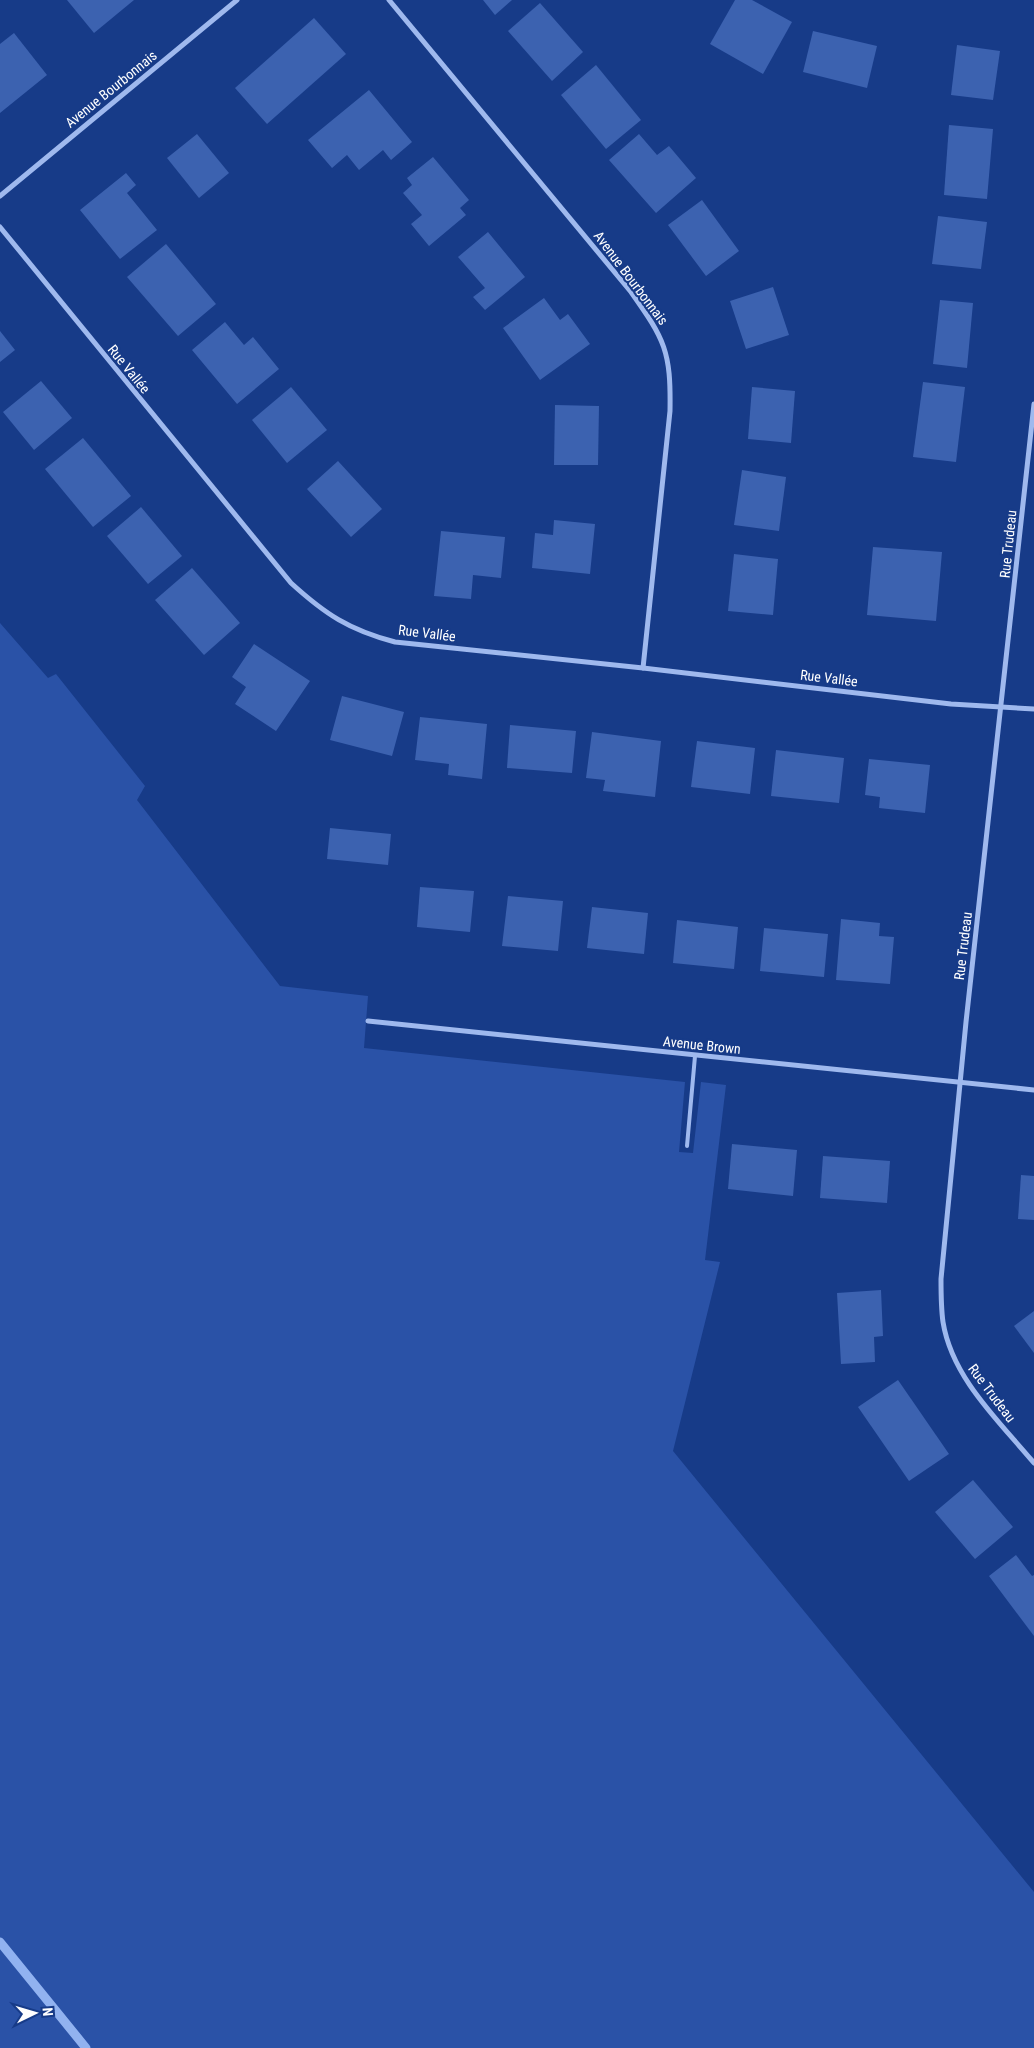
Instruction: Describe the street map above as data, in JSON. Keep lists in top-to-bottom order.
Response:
{
  "streets": {
    "street": [
      "Avenue Bourbonnais",
      "Rue Vallée",
      "Rue Trudeau",
      "Avenue Brown"
    ]
  },
  "crossings": [
    ["Avenue Bourbonnais", "Rue Vallée"],
    ["Rue Vallée", "Rue Trudeau"],
    ["Rue Trudeau", "Avenue Brown"]
  ],
  "north": "right"
}
